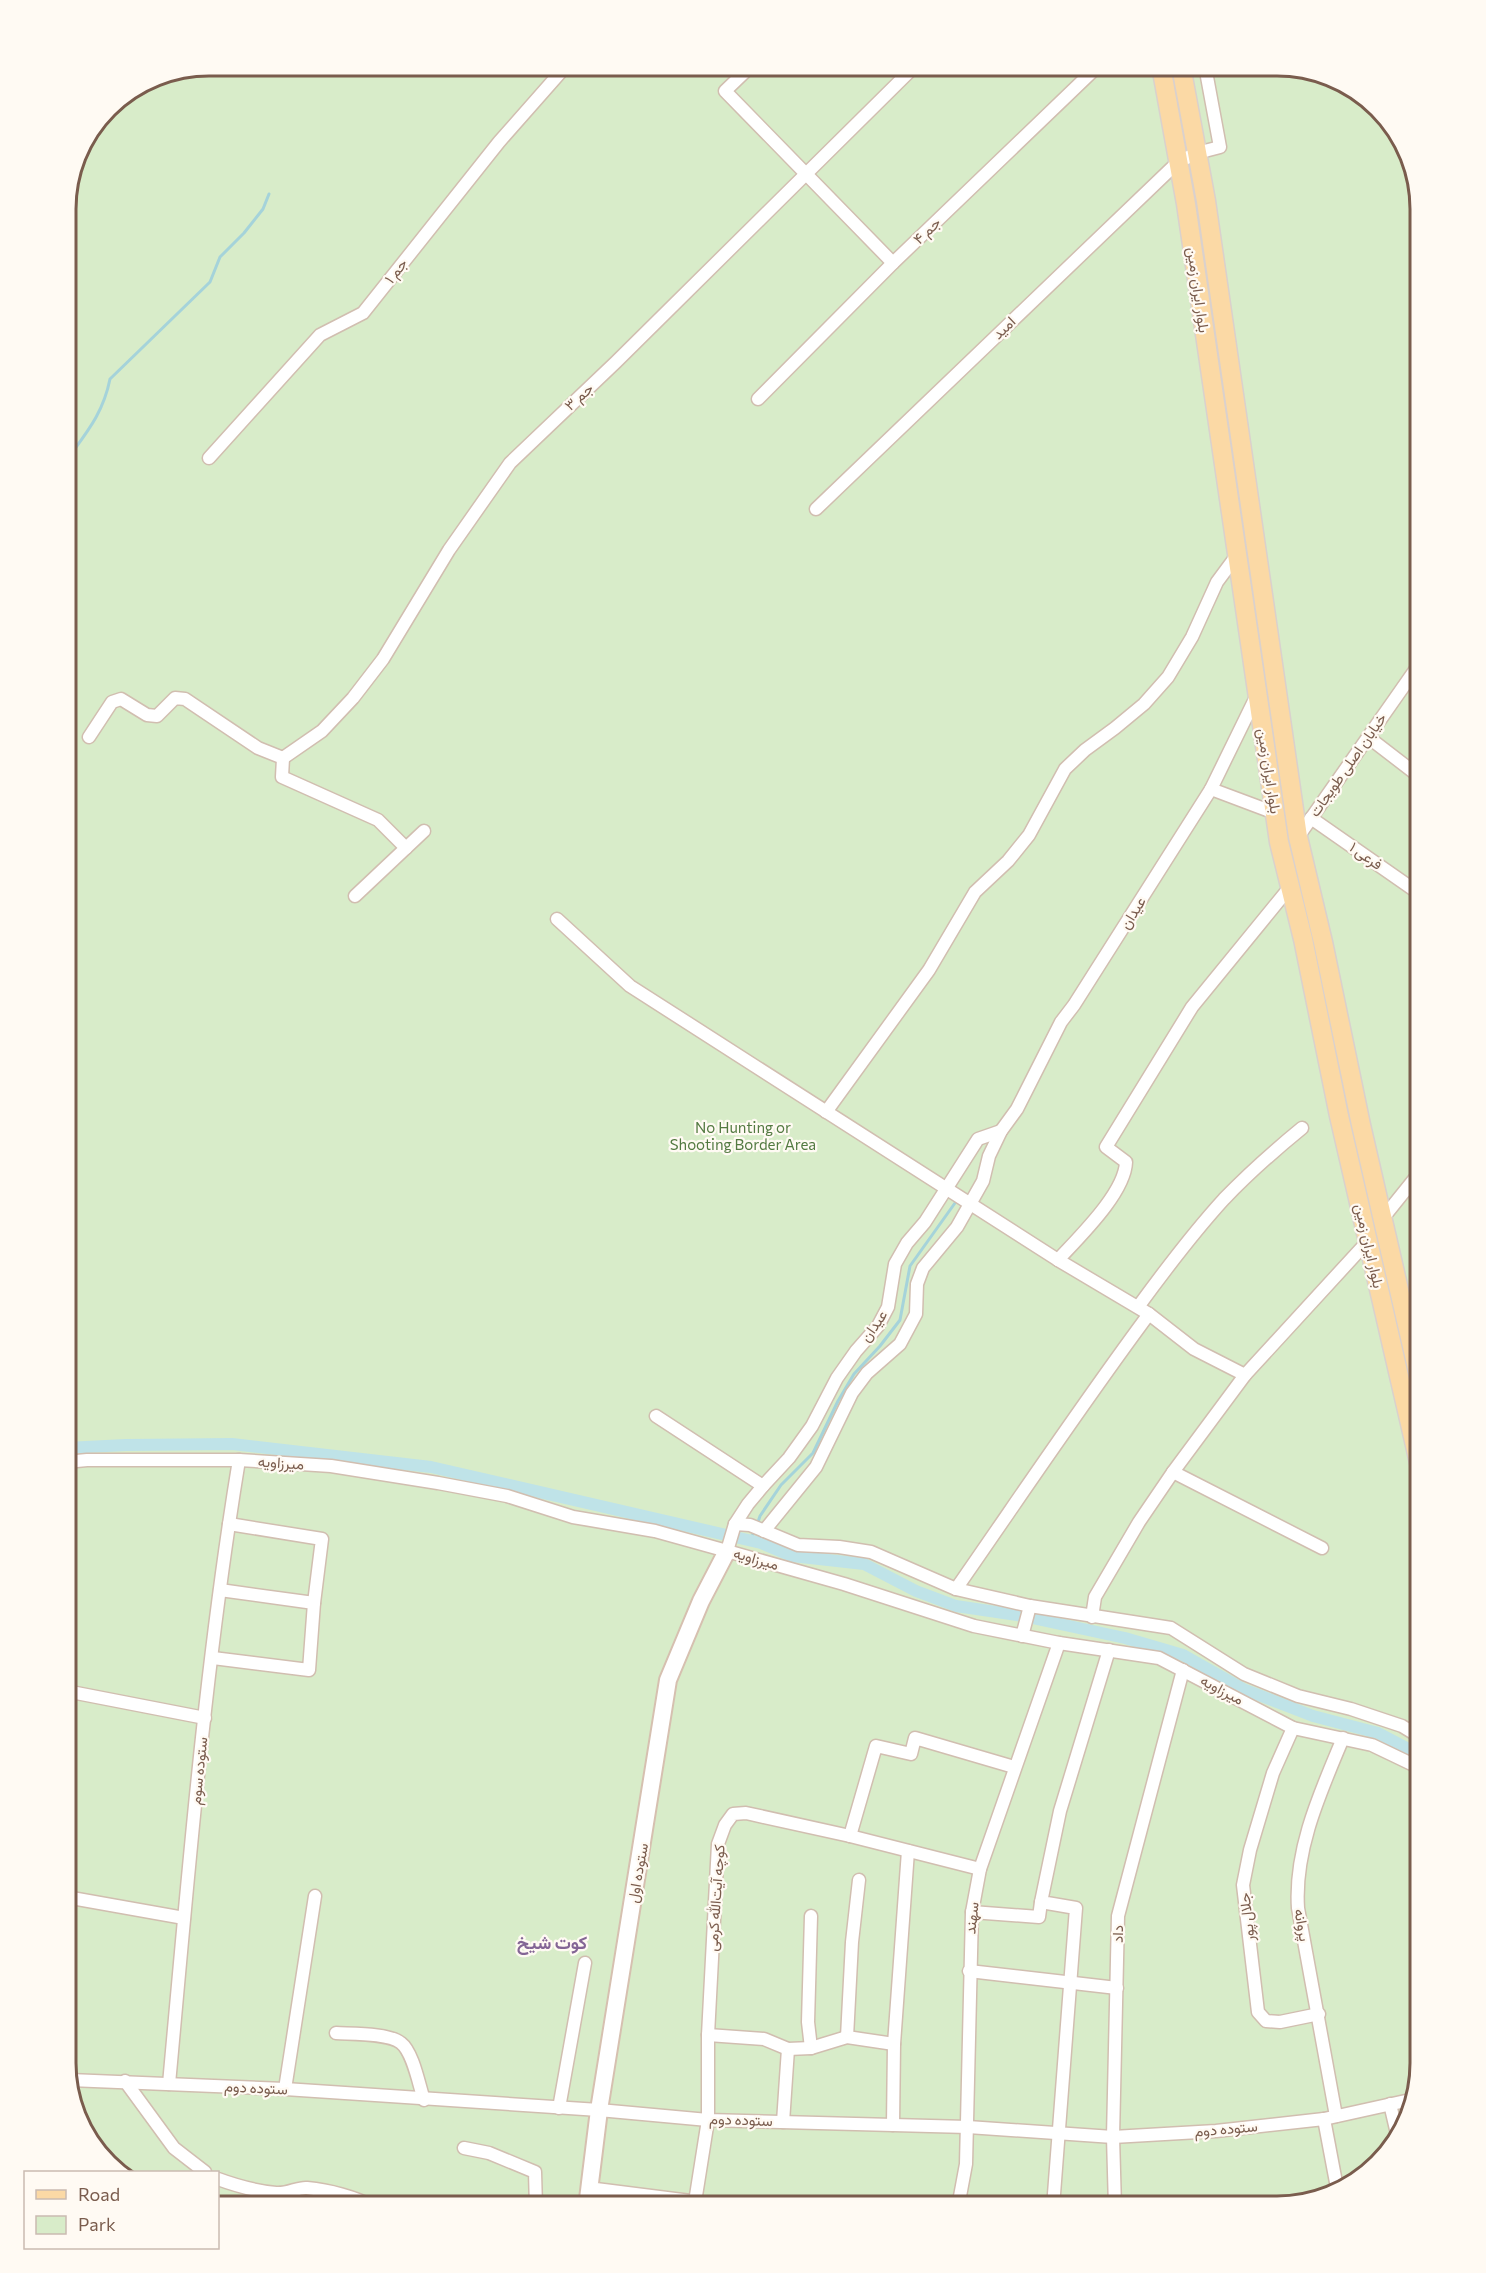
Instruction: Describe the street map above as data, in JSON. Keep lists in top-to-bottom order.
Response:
{
  "streets": {
    "main road": ["بلوار ایران زمین"],
    "street": [
      "جم ۴",
      "جم ۱",
      "امید",
      "جم ۳",
      "خیابان اصلی طویجات",
      "فرعی ۱",
      "عیدان",
      "میرزاویه",
      "ستوده سوم",
      "ستوده اول",
      "کوچه آیت‌الله کرمی",
      "جلال پور",
      "سهند",
      "پروانه",
      "داد",
      "ستوده دوم"
    ]
  },
  "crossings": [
    ["بلوار ایران زمین", "امید"],
    ["بلوار ایران زمین", "خیابان اصلی طویجات"],
    ["بلوار ایران زمین", "عیدان"],
    ["خیابان اصلی طویجات", "فرعی ۱"],
    ["عیدان", "میرزاویه"],
    ["عیدان", "ستوده اول"],
    ["میرزاویه", "ستوده سوم"],
    ["میرزاویه", "ستوده اول"],
    ["میرزاویه", "جلال پور"],
    ["میرزاویه", "سهند"],
    ["میرزاویه", "پروانه"],
    ["میرزاویه", "داد"],
    ["ستوده سوم", "ستوده دوم"],
    ["ستوده اول", "ستوده دوم"],
    ["کوچه آیت‌الله کرمی", "سهند"],
    ["کوچه آیت‌الله کرمی", "ستوده دوم"],
    ["جلال پور", "پروانه"],
    ["سهند", "ستوده دوم"],
    ["پروانه", "ستوده دوم"],
    ["داد", "ستوده دوم"]
  ],
  "districts": ["کوت شیخ"],
  "parks": ["No Hunting or Shooting Border Area"],
  "legend": ["Road", "Park"]
}
